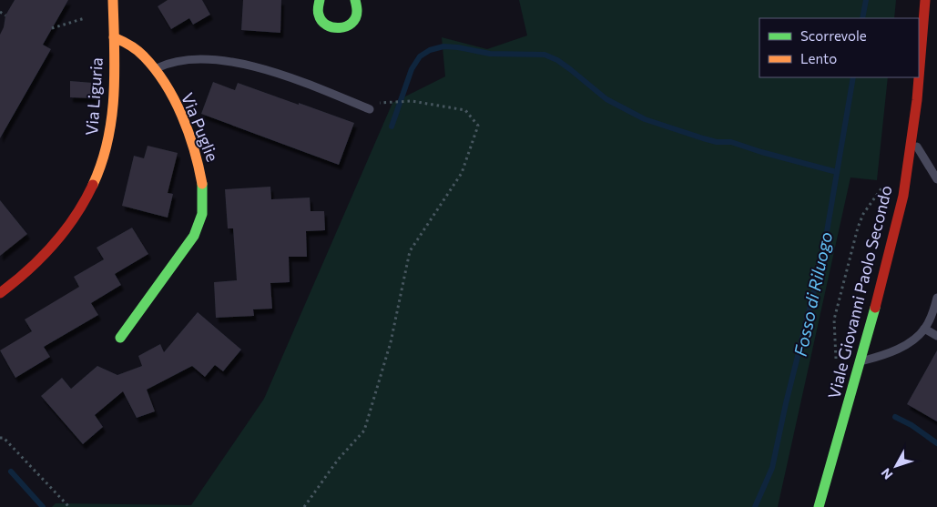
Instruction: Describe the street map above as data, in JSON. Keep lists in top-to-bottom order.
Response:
{
  "streets": {
    "street": ["Via Liguria", "Via Puglie", "Viale Giovanni Paolo Secondo"]
  },
  "crossings": [
    ["Via Liguria", "Via Puglie"]
  ],
  "water": ["Fosso di Riluogo"],
  "legend": ["Scorrevole", "Lento"],
  "north": "bottom left"
}
